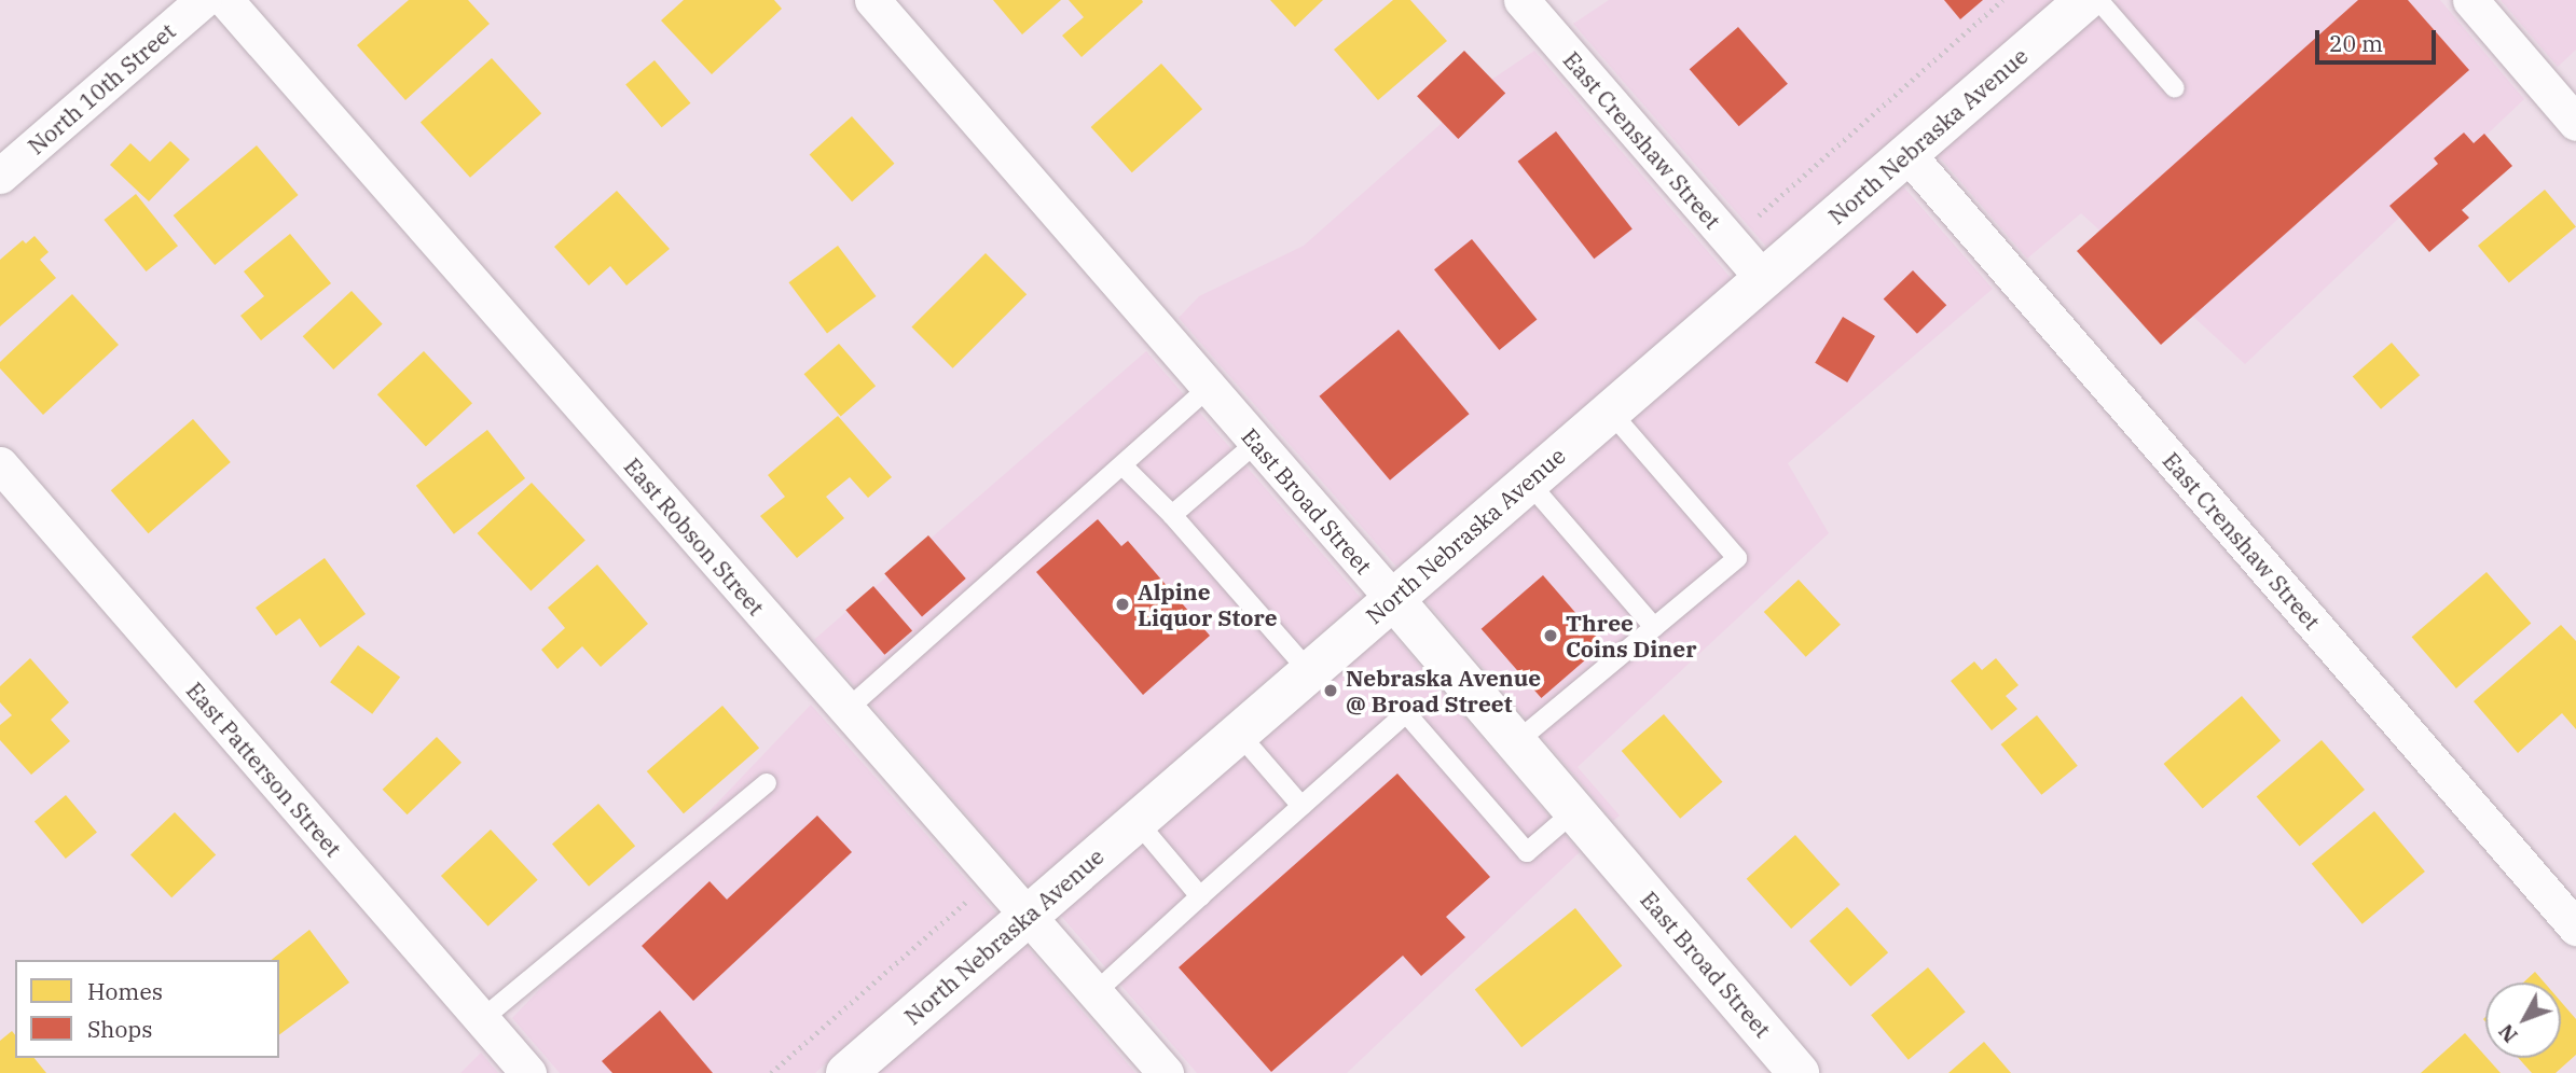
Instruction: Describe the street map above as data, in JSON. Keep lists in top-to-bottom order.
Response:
{
  "streets": {
    "main road": ["North Nebraska Avenue", "East Broad Street"],
    "street": [
      "North 10th Street",
      "East Crenshaw Street",
      "East Robson Street",
      "East Patterson Street"
    ]
  },
  "crossings": [
    ["North Nebraska Avenue", "East Crenshaw Street"],
    ["North Nebraska Avenue", "East Broad Street"],
    ["North Nebraska Avenue", "East Robson Street"]
  ],
  "places": ["Alpine Liquor Store", "Three Coins Diner", "Nebraska Avenue @ Broad Street"],
  "legend": ["Homes", "Shops"],
  "scale_bar": "20 m",
  "north": "bottom left"
}
